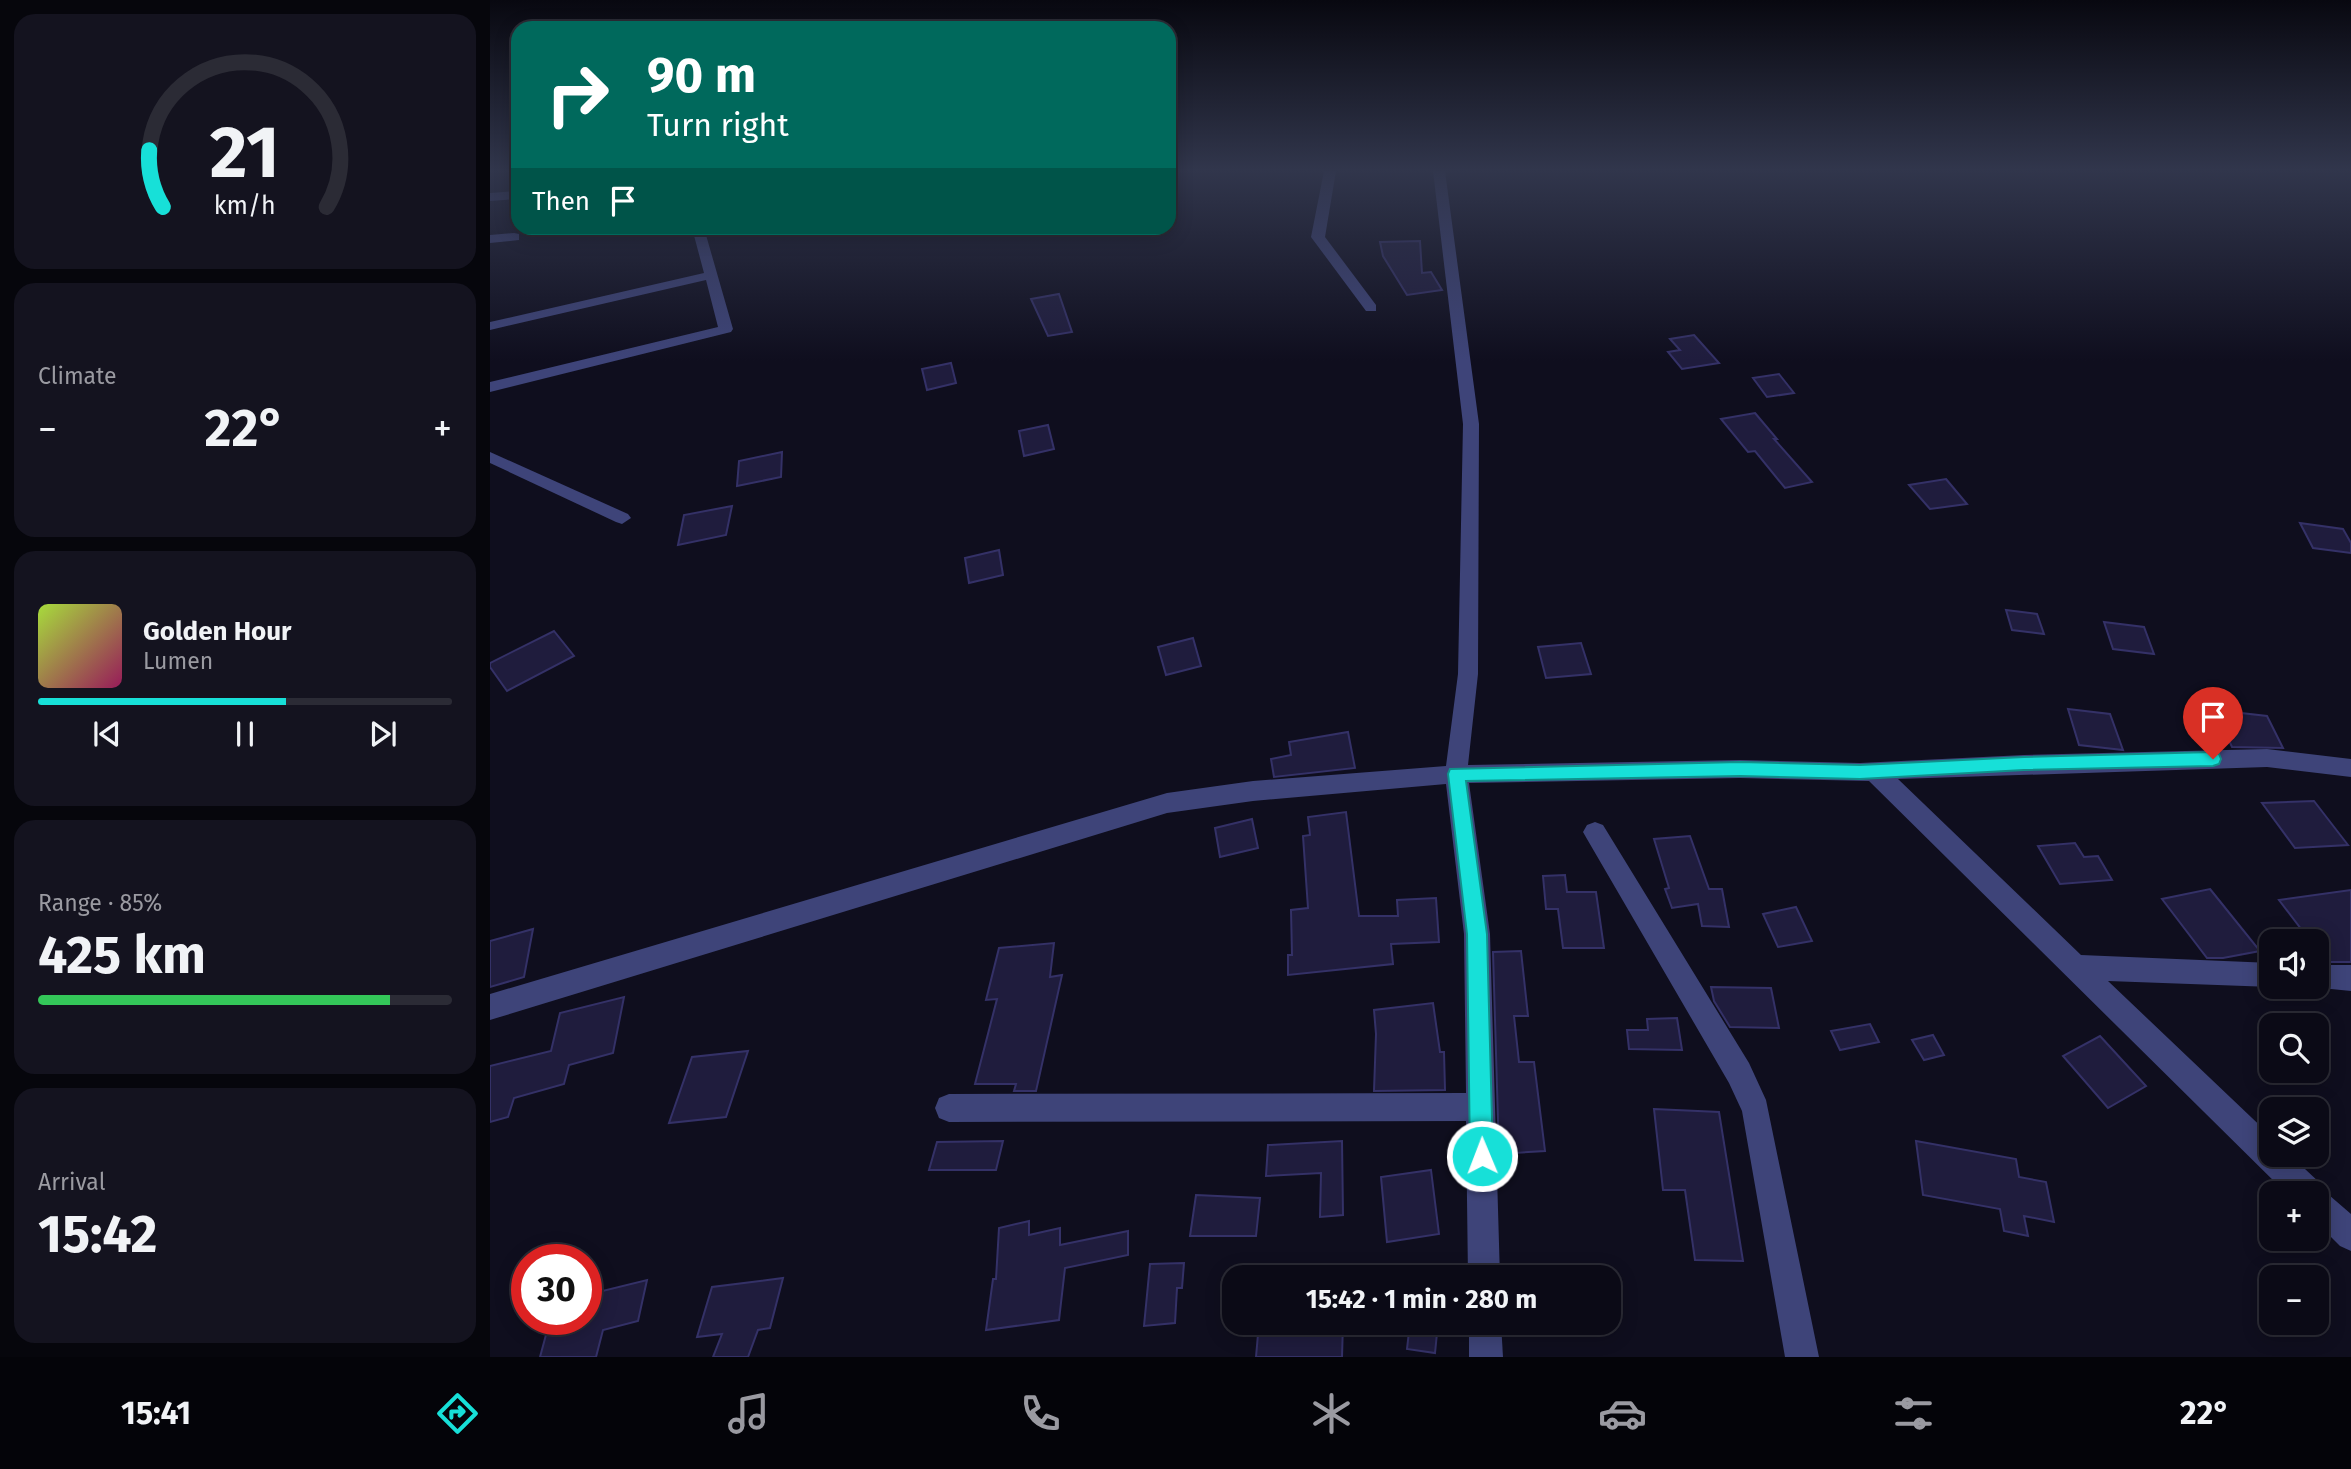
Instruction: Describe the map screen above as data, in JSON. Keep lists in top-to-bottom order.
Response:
{
  "page": {
    "turn": ["90 m", "Turn right"],
    "then": "Then",
    "tile": [
      "Climate",
      ["Range · 85%", "425 km"],
      ["Arrival", "15:42"]
    ],
    "heat": ["−", "22°", "+"],
    "song": ["Golden Hour", "Lumen"],
    "map_buttons": ["+", "−"],
    "limit": "30",
    "trip": "15:42 · 1 min · 280 m",
    "tabs": ["15:41", "22°"],
    "gauge": ["21", "km/h"]
  }
}
